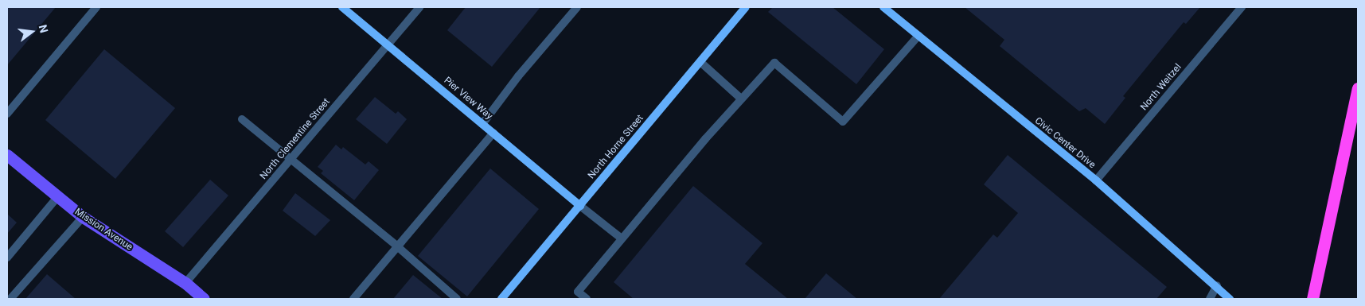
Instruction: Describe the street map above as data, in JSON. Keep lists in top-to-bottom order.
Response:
{
  "streets": {
    "main road": ["Mission Avenue"],
    "street": [
      "North Weitzel",
      "Pier View Way",
      "North Clementine Street",
      "Civic Center Drive",
      "North Horne Street"
    ]
  },
  "crossings": [
    ["North Weitzel", "Civic Center Drive"],
    ["Pier View Way", "North Clementine Street"],
    ["Pier View Way", "North Horne Street"],
    ["North Clementine Street", "Mission Avenue"]
  ],
  "north": "right"
}
